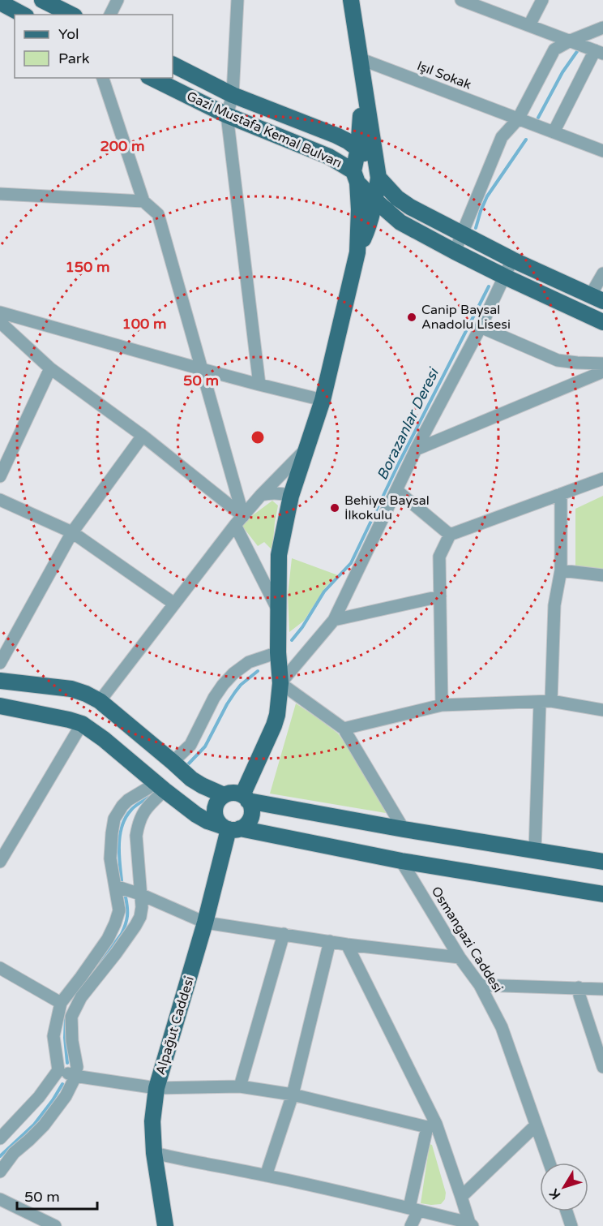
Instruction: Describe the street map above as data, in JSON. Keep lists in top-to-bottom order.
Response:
{
  "streets": {
    "main road": ["Gazi Mustafa Kemal Bulvarı", "Alpağut Caddesi"],
    "street": ["Işıl Sokak", "Osmangazi Caddesi"]
  },
  "water": ["Borazanlar Deresi"],
  "places": ["Canip Baysal Anadolu Lisesi", "Behiye Baysal İlkokulu"],
  "legend": ["Yol", "Park"],
  "scale_bar": "50 m",
  "north": "bottom left",
  "rings": [
    "200 m",
    "150 m",
    "100 m",
    "50 m"
  ]
}
